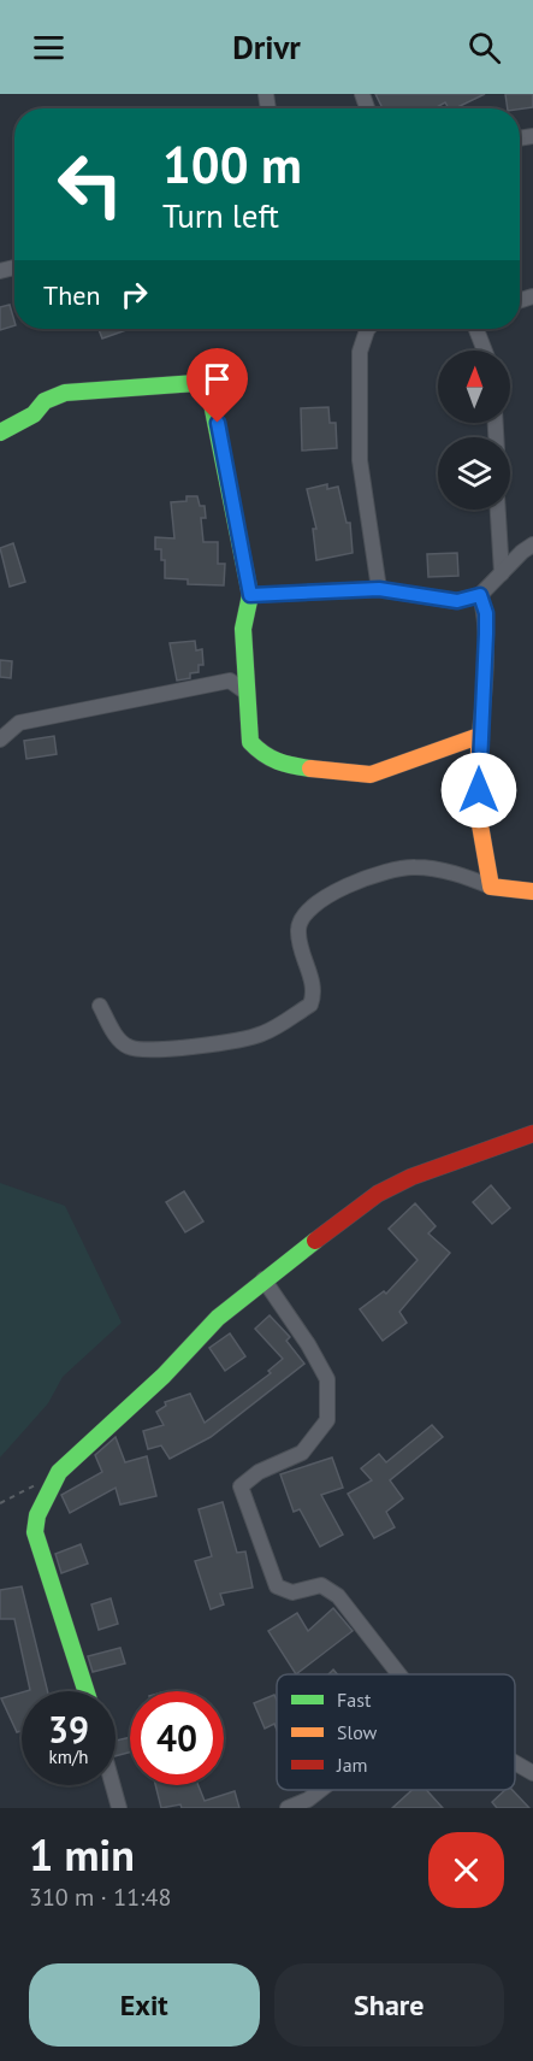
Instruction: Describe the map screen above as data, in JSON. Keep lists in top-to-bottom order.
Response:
{
  "legend": ["Fast", "Slow", "Jam"],
  "north": "top",
  "page": {
    "header": "Drivr",
    "turn": ["100 m", "Turn left"],
    "then": "Then",
    "speed": "39 km/h",
    "limit": "40",
    "heading": ["1 min", "310 m · 11:48"],
    "buttons": ["Exit", "Share"]
  }
}
